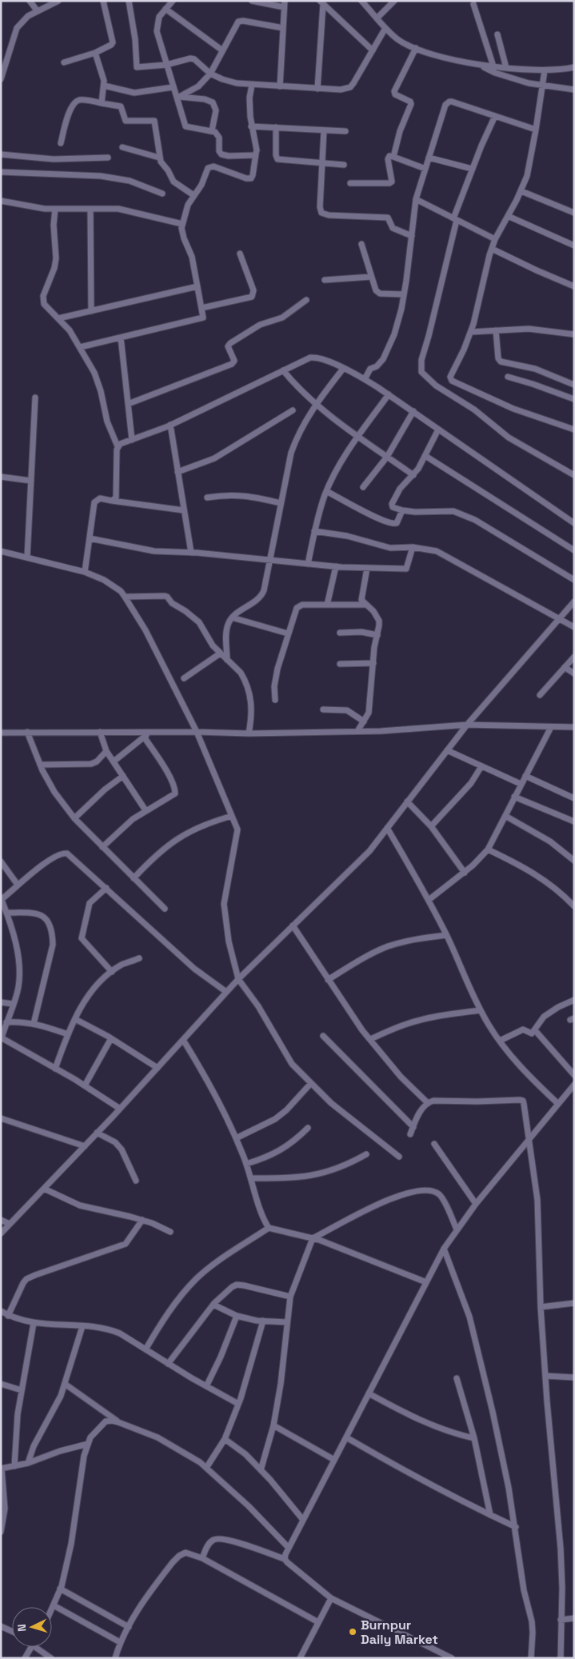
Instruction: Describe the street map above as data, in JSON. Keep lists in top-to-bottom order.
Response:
{
  "places": ["Burnpur Daily Market"],
  "north": "left"
}
